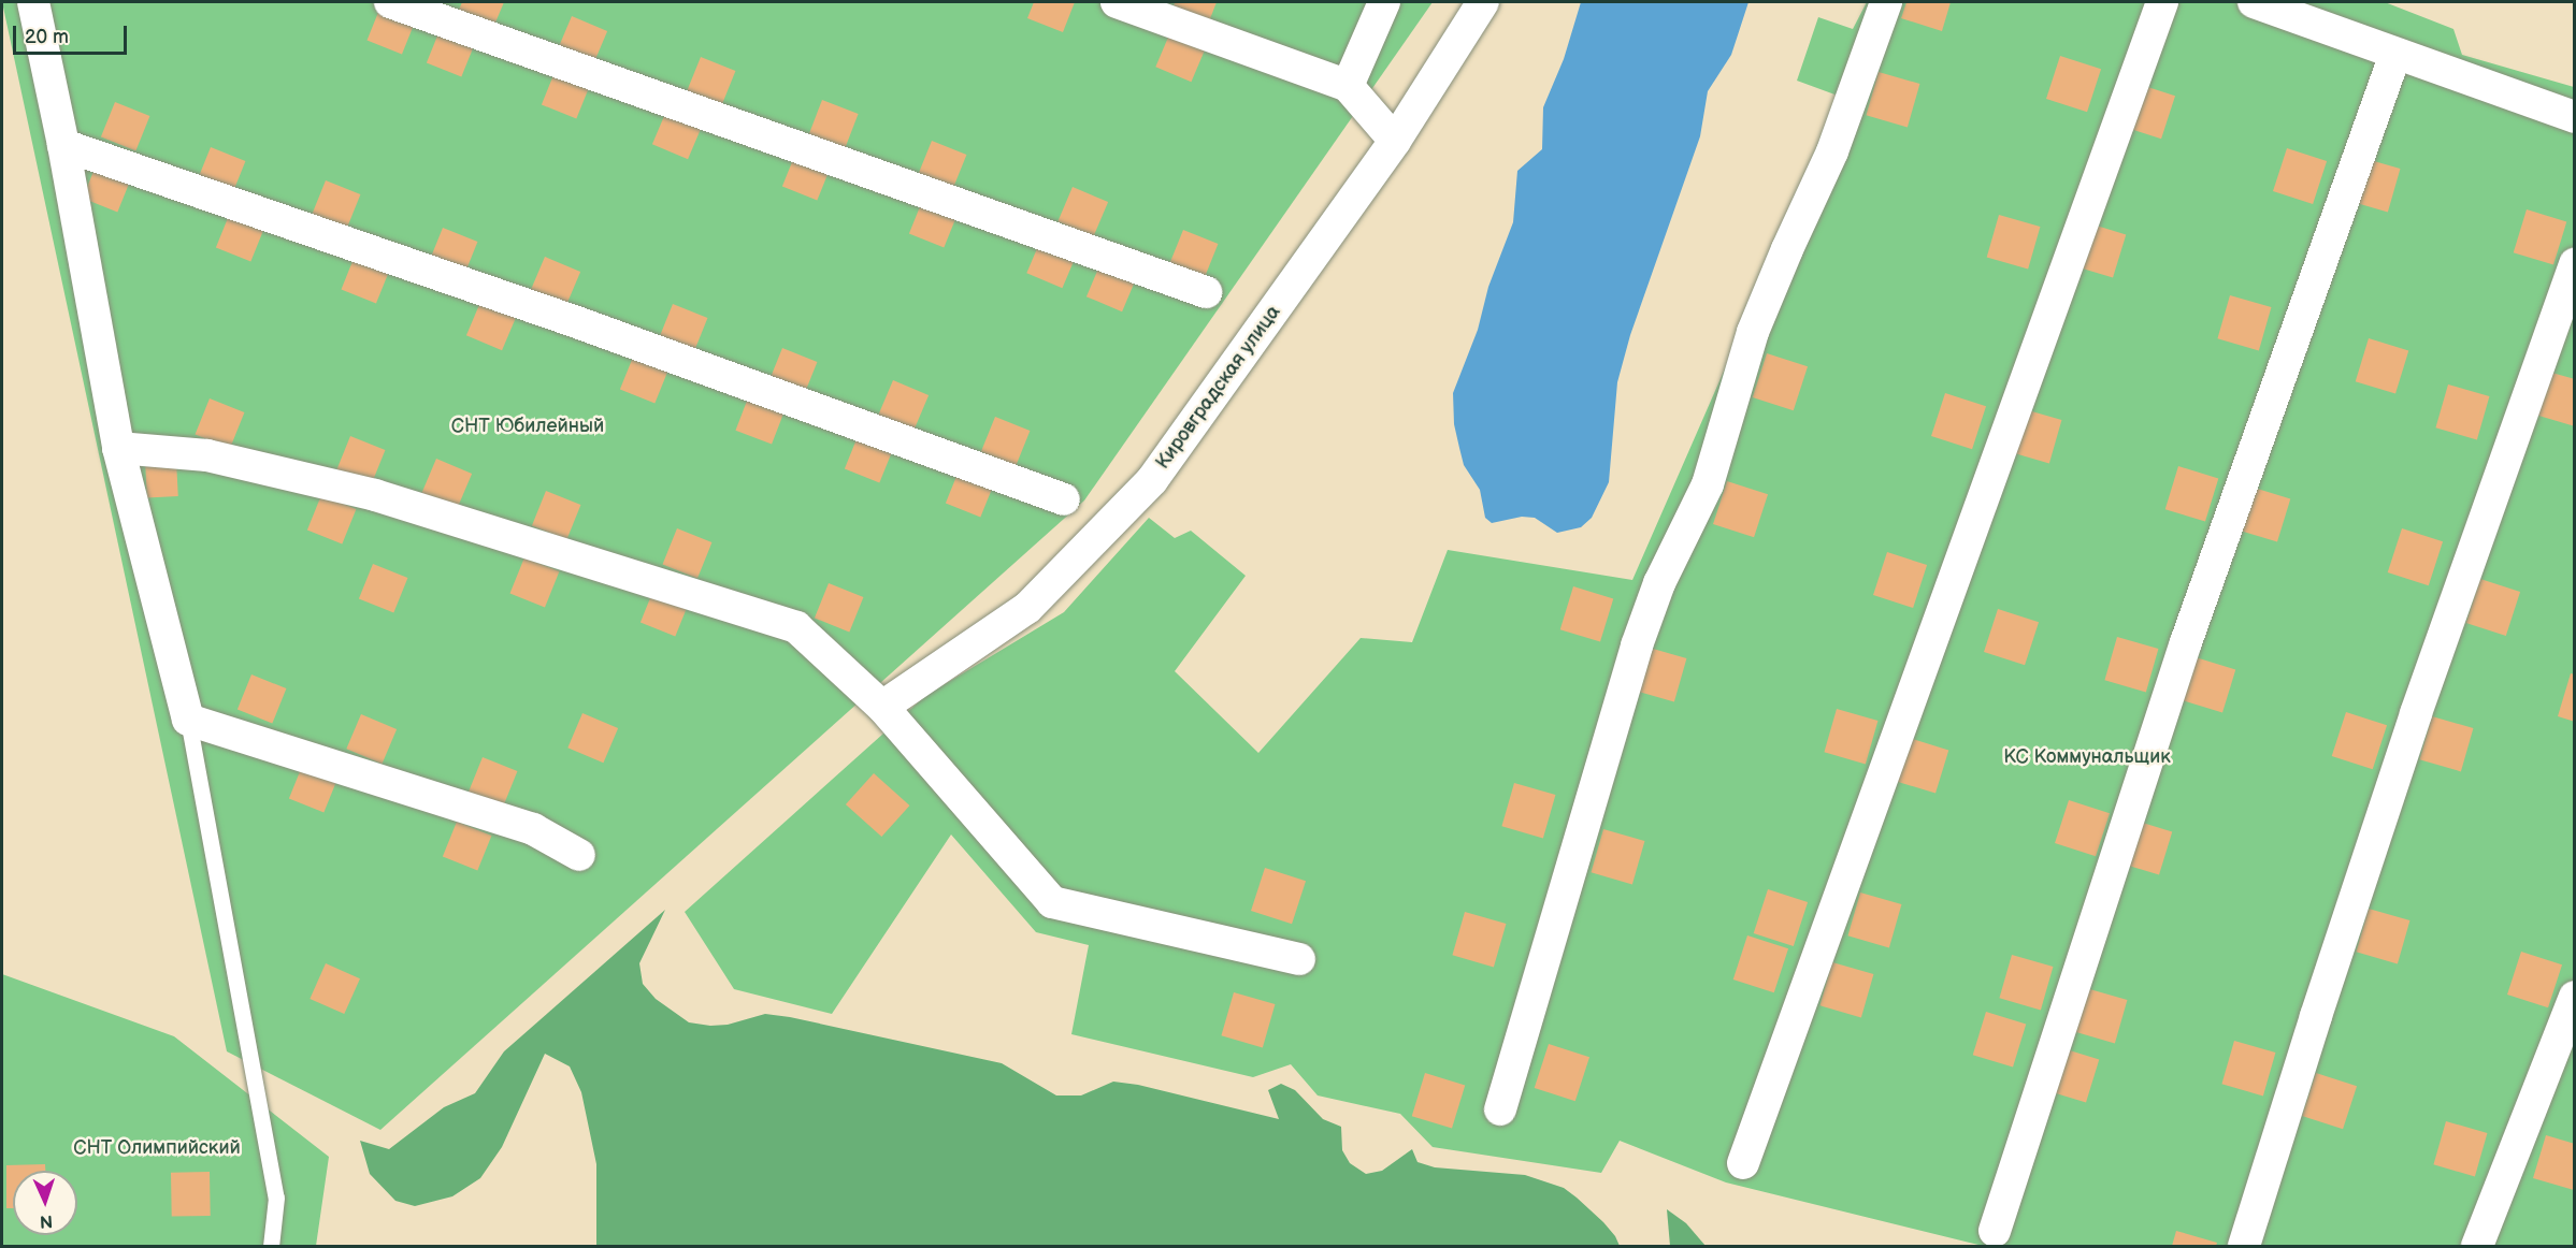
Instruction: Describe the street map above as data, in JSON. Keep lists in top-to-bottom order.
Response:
{
  "streets": {
    "street": ["Кировградская улица"]
  },
  "parks": ["СНТ Юбилейный", "КС Коммунальщик", "СНТ Олимпийский"],
  "scale_bar": "20 m",
  "north": "bottom"
}
